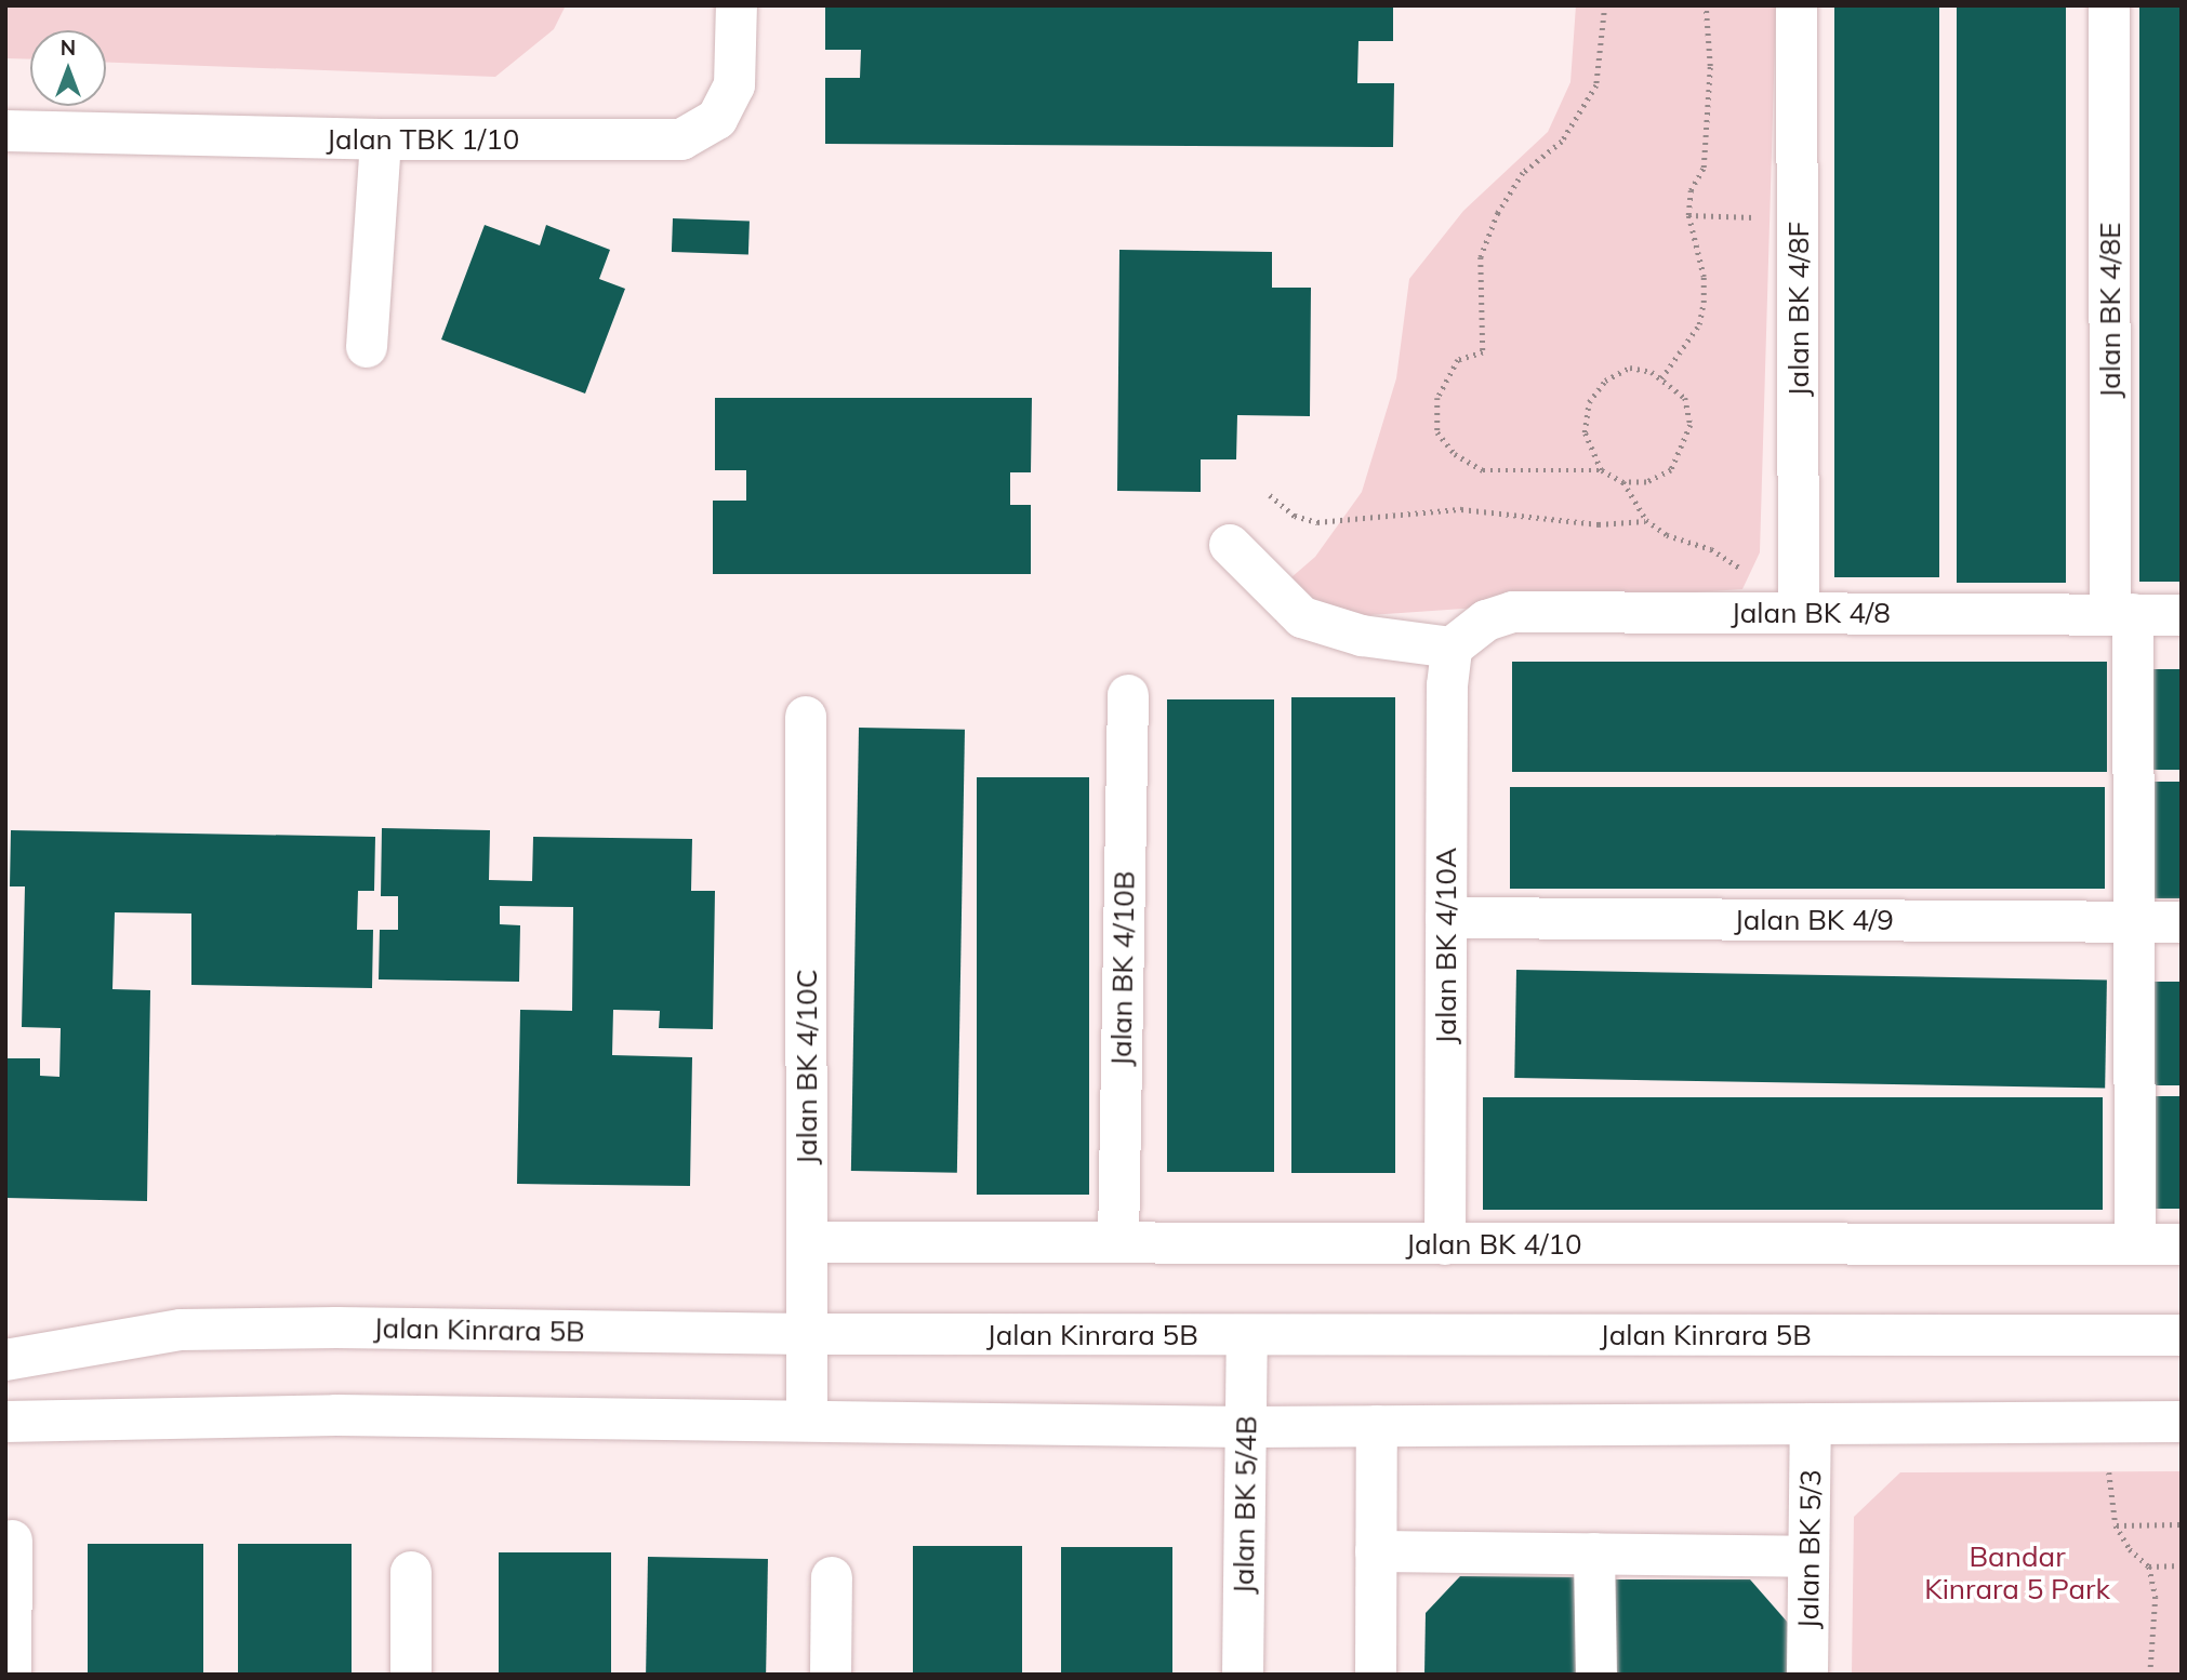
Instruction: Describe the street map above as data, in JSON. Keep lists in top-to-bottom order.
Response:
{
  "streets": {
    "street": [
      "Jalan TBK 1/10",
      "Jalan BK 4/8F",
      "Jalan BK 4/8E",
      "Jalan BK 4/8",
      "Jalan BK 4/9",
      "Jalan BK 4/10A",
      "Jalan BK 4/10B",
      "Jalan BK 4/10C",
      "Jalan BK 4/10",
      "Jalan Kinrara 5B",
      "Jalan BK 5/4B",
      "Jalan BK 5/3"
    ]
  },
  "crossings": [
    ["Jalan BK 4/8F", "Jalan BK 4/8"],
    ["Jalan BK 4/8E", "Jalan BK 4/8"],
    ["Jalan BK 4/8E", "Jalan BK 4/9"],
    ["Jalan BK 4/8E", "Jalan BK 4/10"],
    ["Jalan BK 4/8", "Jalan BK 4/10A"],
    ["Jalan BK 4/9", "Jalan BK 4/10A"],
    ["Jalan BK 4/10A", "Jalan BK 4/10"],
    ["Jalan BK 4/10B", "Jalan BK 4/10"],
    ["Jalan BK 4/10C", "Jalan BK 4/10"],
    ["Jalan BK 4/10C", "Jalan Kinrara 5B"],
    ["Jalan Kinrara 5B", "Jalan BK 5/4B"]
  ],
  "parks": ["Bandar Kinrara 5 Park"],
  "north": "top"
}
